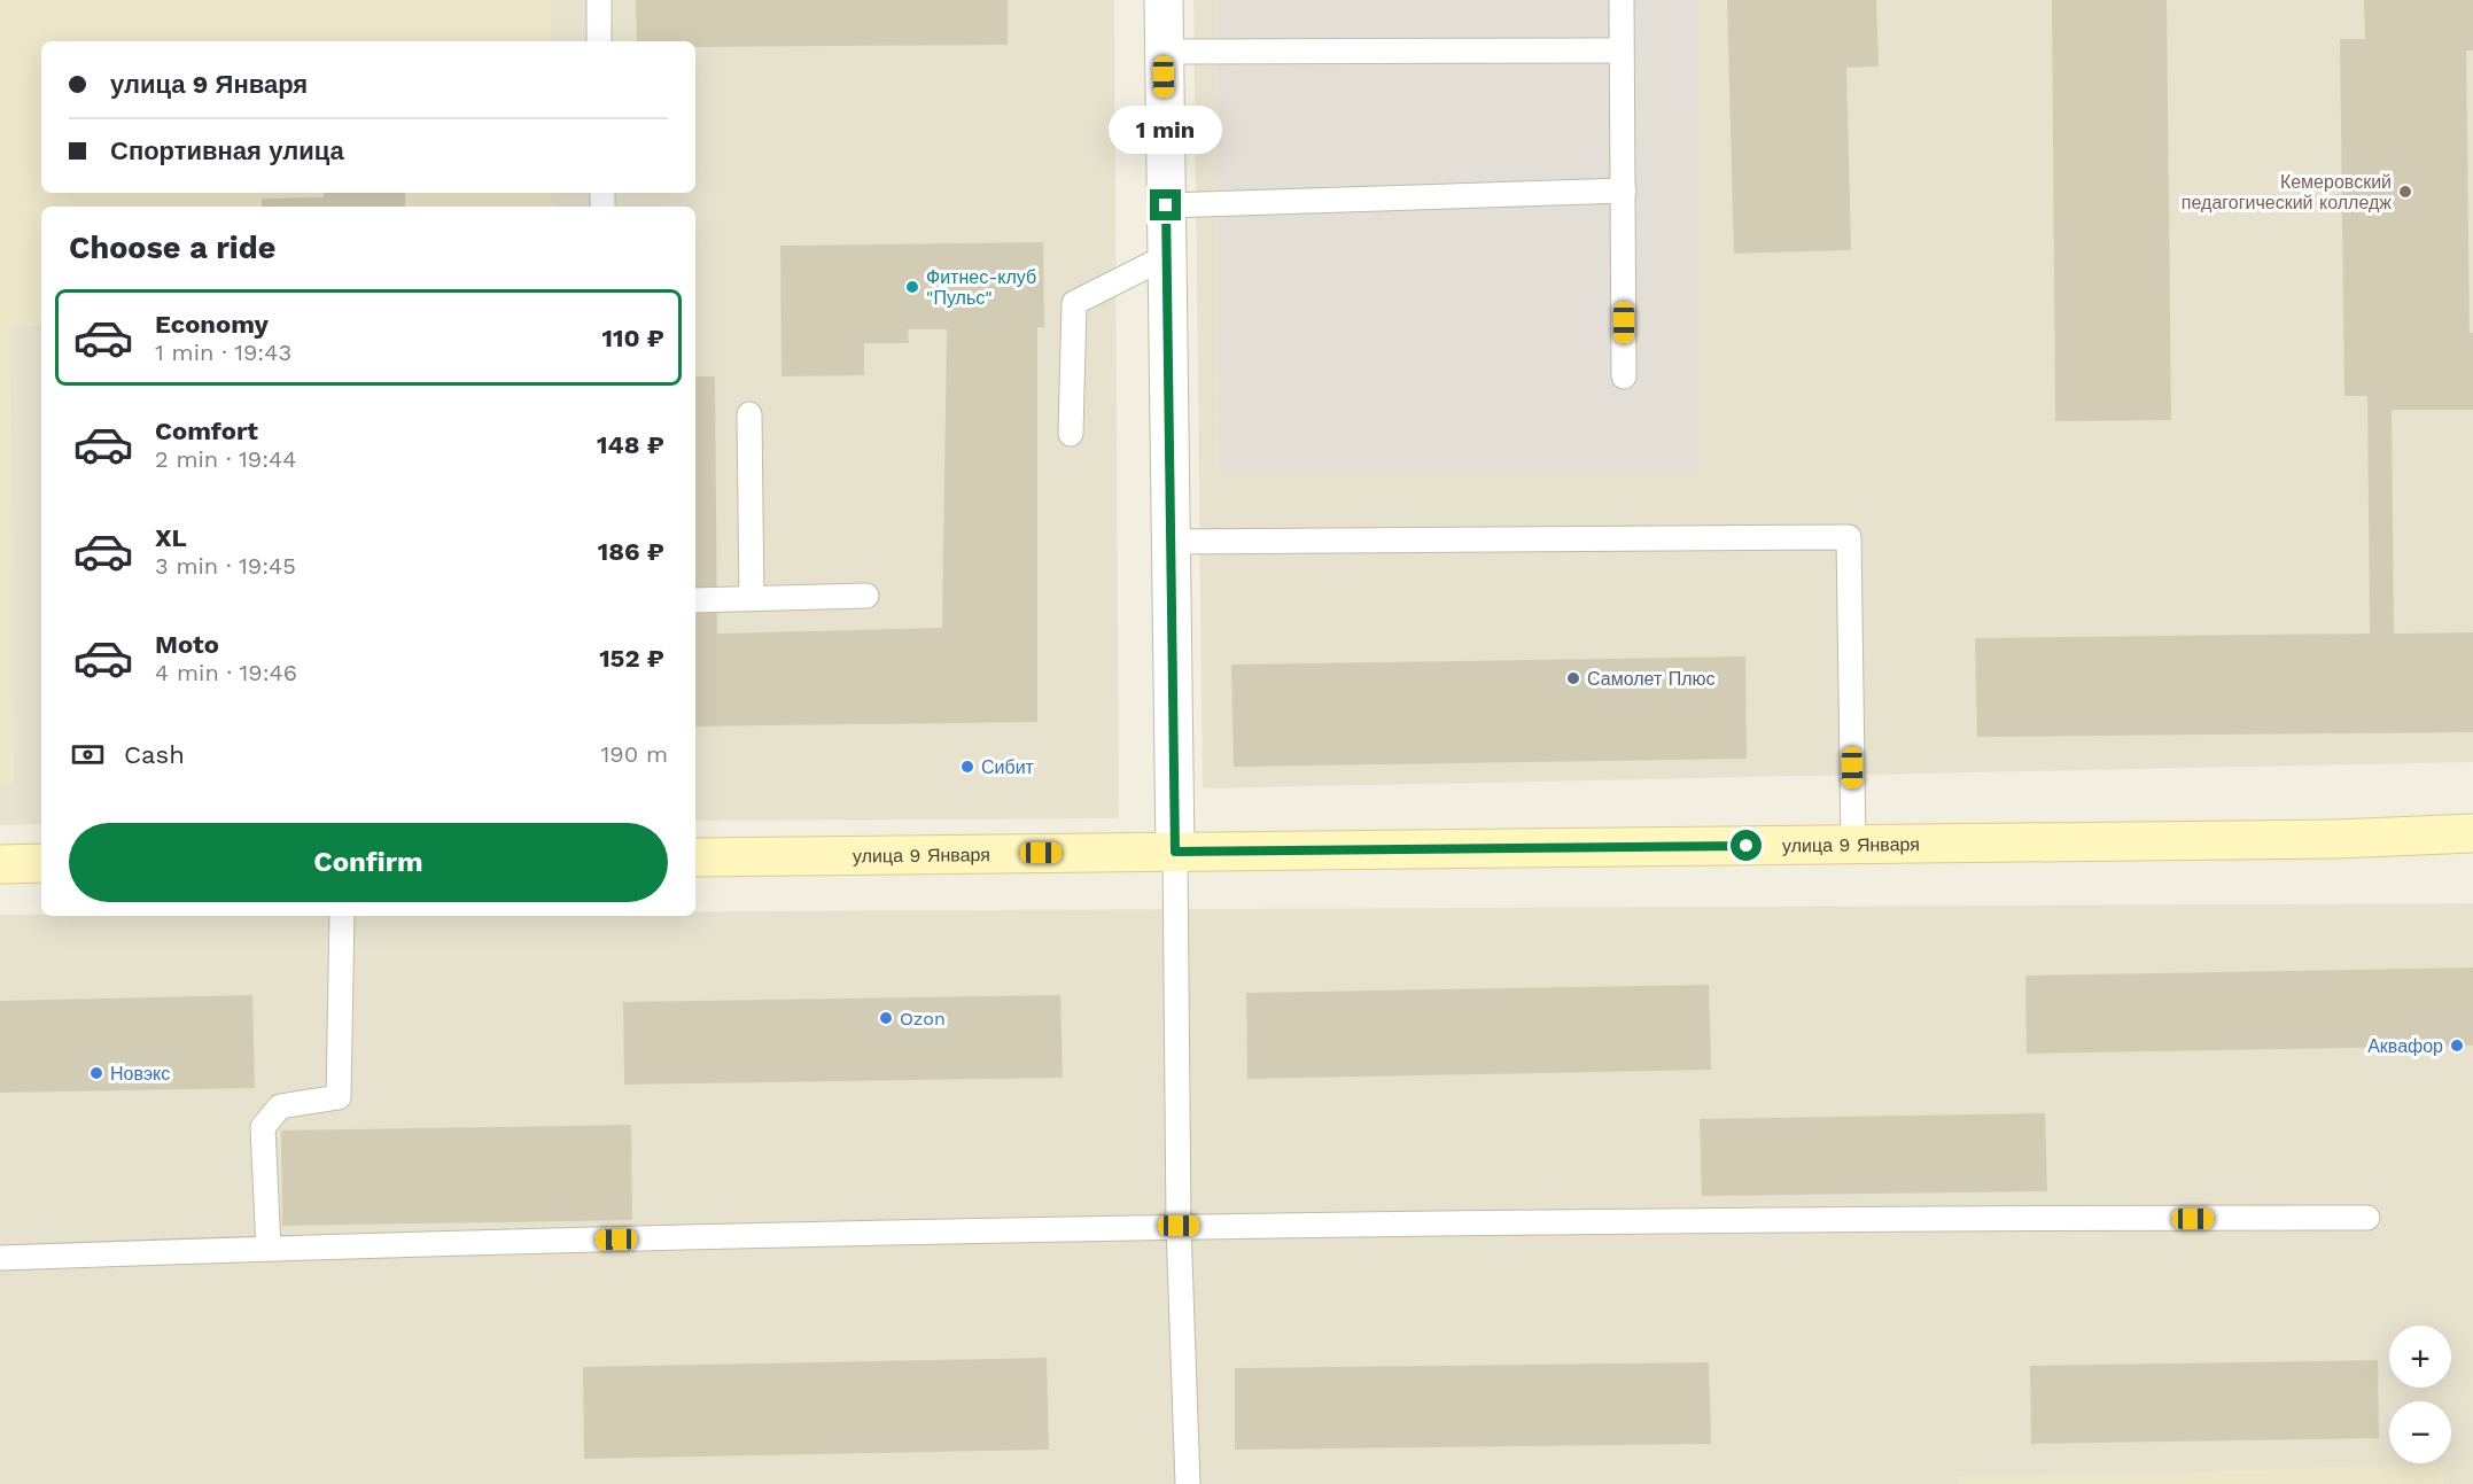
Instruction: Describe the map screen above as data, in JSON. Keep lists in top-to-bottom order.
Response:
{
  "streets": {
    "street": ["улица 9 Января"]
  },
  "places": [
    "Кемеровский педагогический колледж",
    "Фитнес-клуб \"Пульс\"",
    "Самолет Плюс",
    "Сибит",
    "Ozon",
    "Аквафор",
    "Новэкс"
  ],
  "page": {
    "banner": ["улица 9 Января", "Спортивная улица"],
    "bubble": "1 min",
    "heading": "Choose a ride",
    "list": [
      {
        "name": "Economy",
        "note": "1 min · 19:43",
        "value": "110 ₽"
      },
      {
        "name": "Comfort",
        "note": "2 min · 19:44",
        "value": "148 ₽"
      },
      {
        "name": "XL",
        "note": "3 min · 19:45",
        "value": "186 ₽"
      },
      {
        "name": "Moto",
        "note": "4 min · 19:46",
        "value": "152 ₽"
      }
    ],
    "pay": ["Cash", "190 m"],
    "buttons": "Confirm",
    "map_buttons": ["+", "−"]
  }
}
